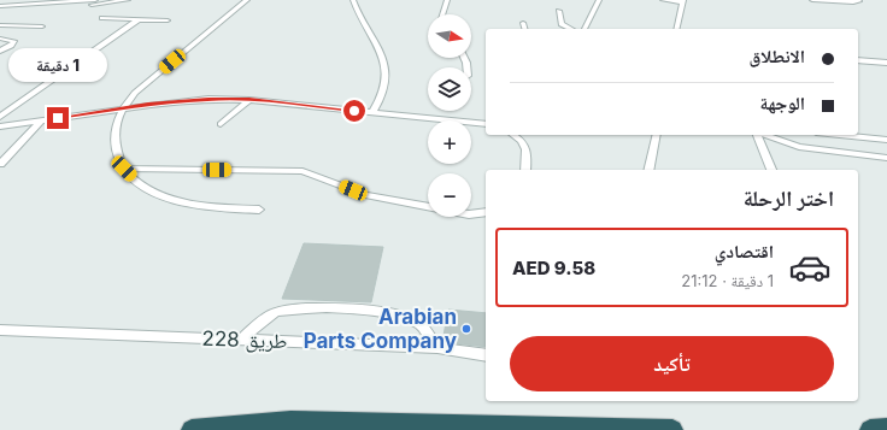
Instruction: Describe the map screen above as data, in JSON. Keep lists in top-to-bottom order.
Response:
{
  "streets": {
    "lane": ["طريق 228"]
  },
  "places": ["Arabian Parts Company"],
  "north": "right",
  "page": {
    "map_buttons": ["+", "−"],
    "banner": ["الانطلاق", "الوجهة"],
    "bubble": "1 دقيقة",
    "heading": "اختر الرحلة",
    "list": [
      {
        "name": "اقتصادي",
        "note": "1 دقيقة · 21:12",
        "value": "AED 9.58"
      }
    ],
    "buttons": "تأكيد"
  }
}
